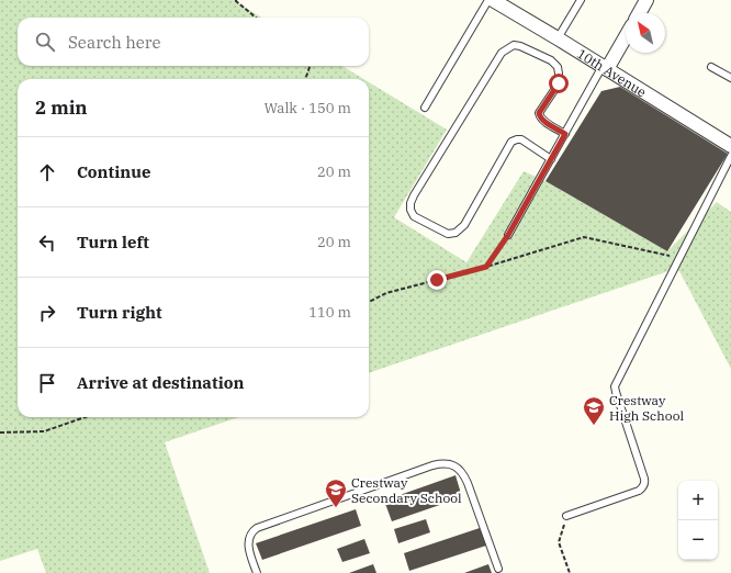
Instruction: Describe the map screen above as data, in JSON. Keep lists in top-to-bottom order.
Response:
{
  "streets": {
    "street": ["10th Avenue"]
  },
  "places": {
    "school or university": ["Crestway High School", "Crestway Secondary School"]
  },
  "north": "top left",
  "page": {
    "search": "Search here",
    "heading": ["2 min", "Walk · 150 m"],
    "list": [
      ["Continue", "20 m"],
      ["Turn left", "20 m"],
      ["Turn right", "110 m"],
      "Arrive at destination"
    ],
    "map_buttons": ["+", "−"]
  }
}
